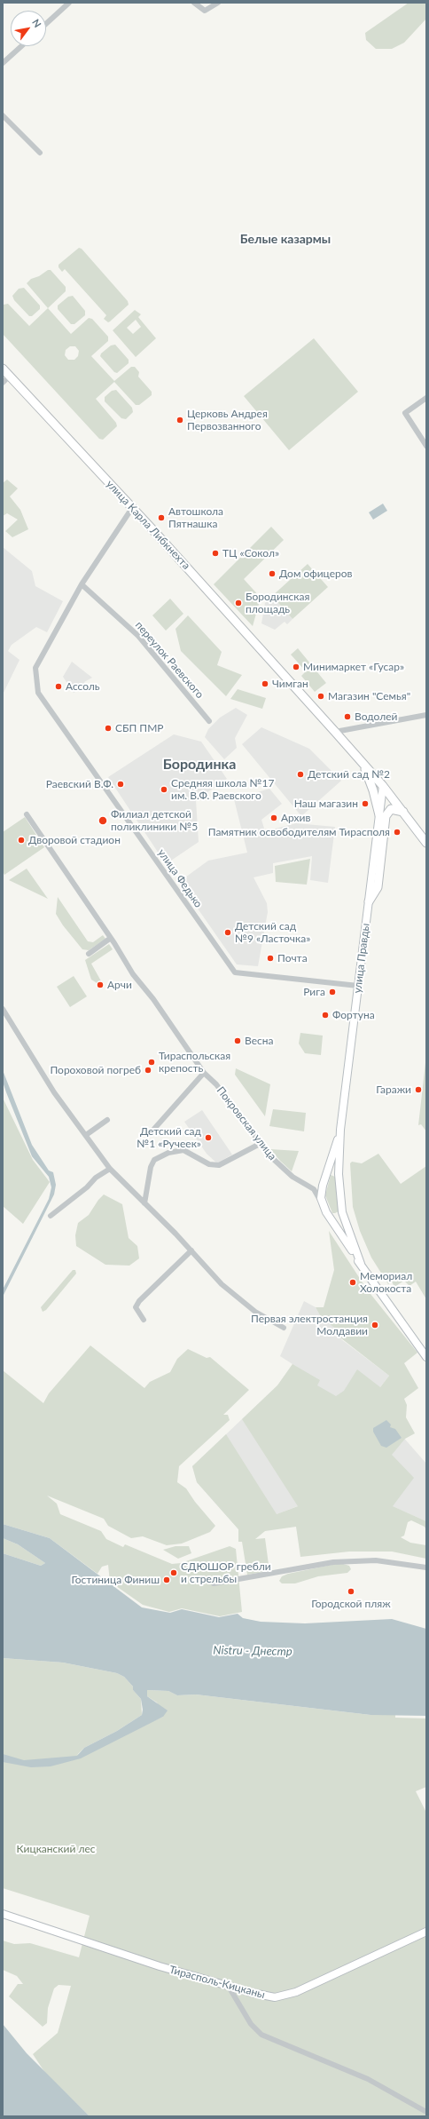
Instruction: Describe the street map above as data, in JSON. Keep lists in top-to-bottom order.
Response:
{
  "streets": {
    "main road": ["улица Карла Либкнехта", "улица Правды", "Тирасполь-Кицканы"],
    "street": ["переулок Раевского", "улица Федько", "Покровская улица"]
  },
  "crossings": [
    ["переулок Раевского", "улица Федько"],
    ["улица Федько", "улица Правды"]
  ],
  "districts": ["Белые казармы", "Бородинка"],
  "water": ["Nistru - Днестр"],
  "parks": ["Кицканский лес"],
  "places": [
    "Церковь Андрея Первозванного",
    "Автошкола Пятнашка",
    "ТЦ «Сокол»",
    "Дом офицеров",
    "Бородинская площадь",
    "Минимаркет «Гусар»",
    "Чимган",
    "Ассоль",
    "Магазин \"Семья\"",
    "Водолей",
    "СБП ПМР",
    "Детский сад №2",
    "Раевский В.Ф.",
    "Средняя школа №17 им. В.Ф. Раевского",
    "Наш магазин",
    "Архив",
    "Филиал детской поликлиники №5",
    "Памятник освободителям Тирасполя",
    "Дворовой стадион",
    "Детский сад №9 «Ласточка»",
    "Почта",
    "Арчи",
    "Рига",
    "Фортуна",
    "Весна",
    "Тираспольская крепость",
    "Пороховой погреб",
    "Гаражи",
    "Детский сад №1 «Ручеек»",
    "Мемориал Холокоста",
    "Первая электростанция Молдавии",
    "СДЮШОР гребли и стрельбы",
    "Гостиница Финиш",
    "Городской пляж"
  ],
  "north": "top right"
}
